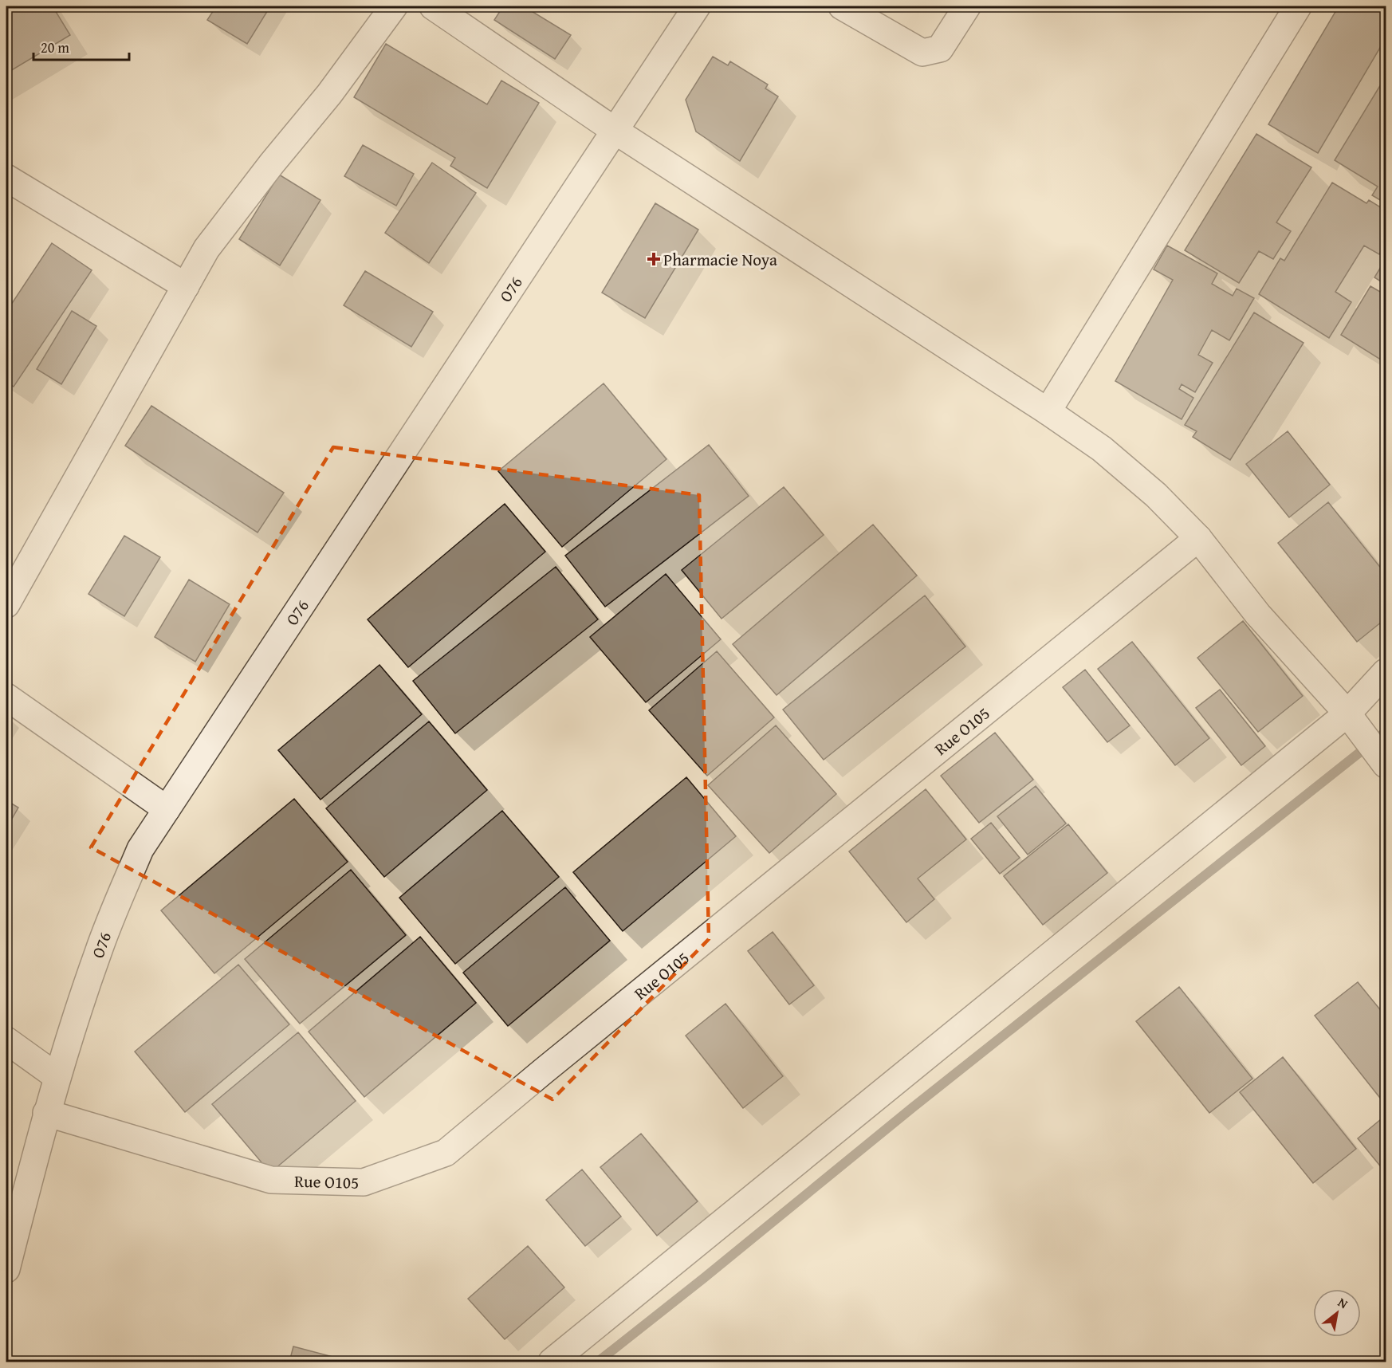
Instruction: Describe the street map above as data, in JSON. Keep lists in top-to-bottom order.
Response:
{
  "streets": {
    "street": ["O76", "Rue O105"]
  },
  "crossings": [
    ["O76", "Rue O105"]
  ],
  "places": {
    "health": ["Pharmacie Noya"]
  },
  "scale_bar": "20 m",
  "north": "top right"
}
